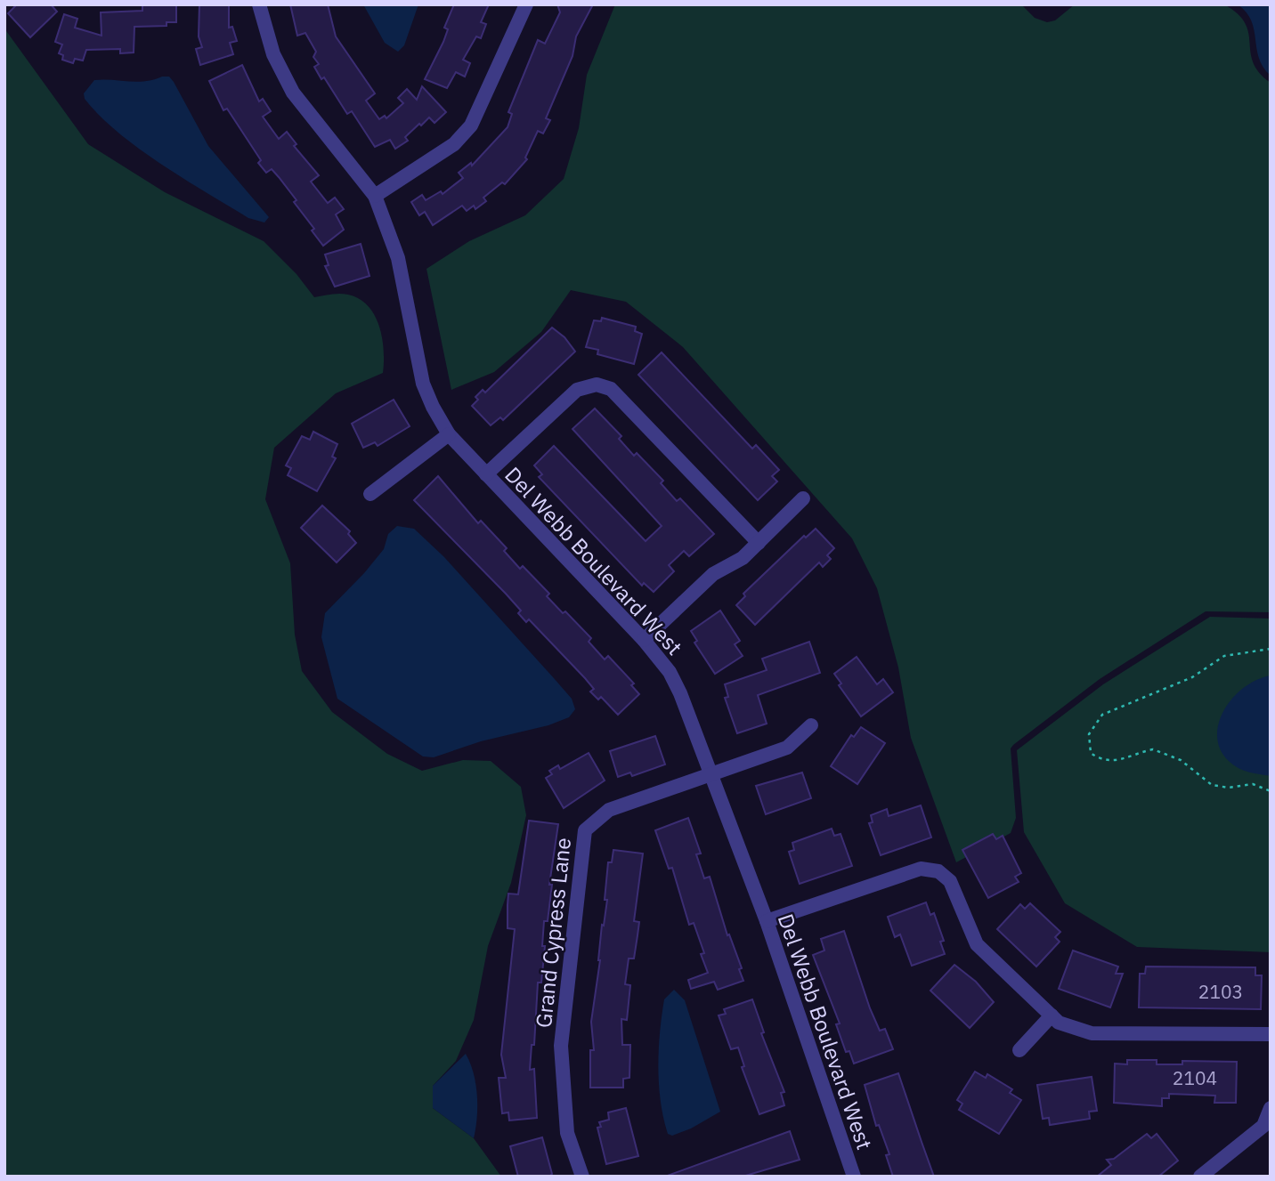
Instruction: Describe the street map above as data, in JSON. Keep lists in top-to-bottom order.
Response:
{
  "streets": {
    "street": ["Del Webb Boulevard West", "Grand Cypress Lane"]
  },
  "crossings": [
    ["Del Webb Boulevard West", "Grand Cypress Lane"]
  ],
  "house_numbers": ["2103", "2104"]
}
